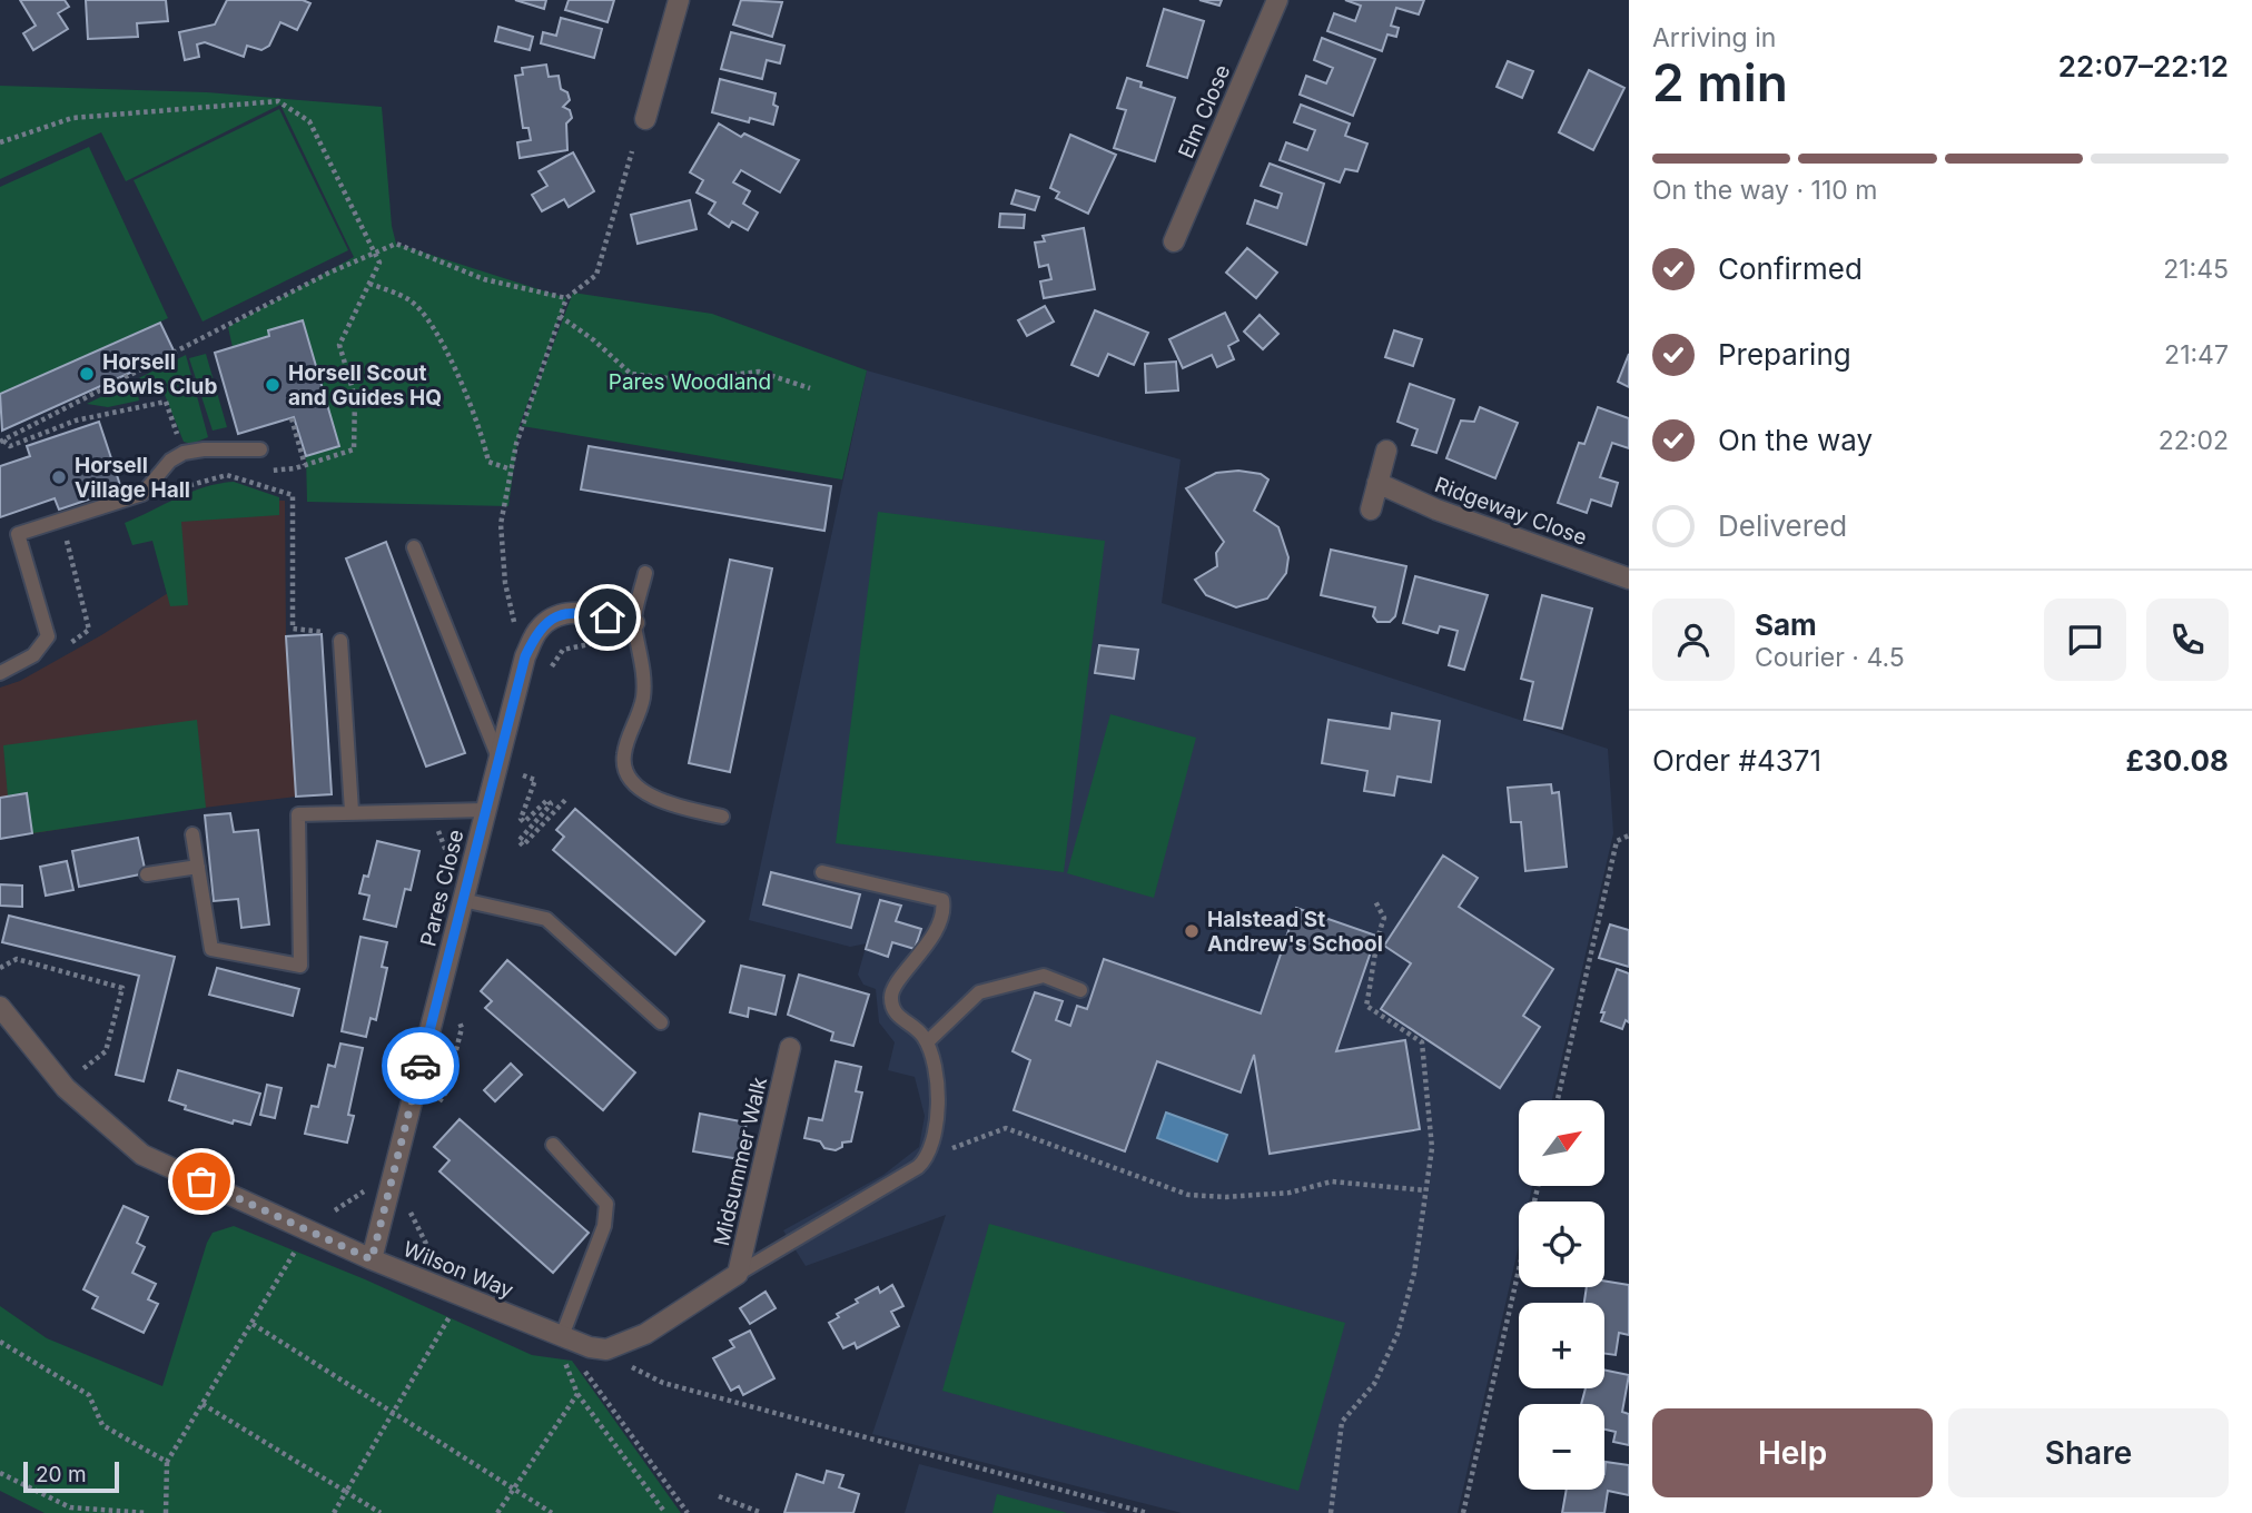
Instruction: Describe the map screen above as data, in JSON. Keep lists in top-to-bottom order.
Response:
{
  "streets": {
    "street": [
      "Elm Close",
      "Ridgeway Close",
      "Pares Close",
      "Midsummer Walk",
      "Wilson Way"
    ]
  },
  "crossings": [
    ["Pares Close", "Wilson Way"],
    ["Midsummer Walk", "Wilson Way"]
  ],
  "parks": ["Pares Woodland"],
  "places": [
    "Horsell Bowls Club",
    "Horsell Scout and Guides HQ",
    "Horsell Village Hall",
    "Halstead St Andrew's School"
  ],
  "scale_bar": "20 m",
  "north": "top right",
  "page": {
    "heading": ["2 min", "Arriving in", "22:07–22:12"],
    "panel": [
      "Sam",
      "Courier · 4.5",
      "Order #4371",
      "£30.08"
    ],
    "bar": "On the way · 110 m",
    "list": [
      ["Confirmed", "21:45"],
      ["Preparing", "21:47"],
      ["On the way", "22:02"],
      "Delivered"
    ],
    "map_buttons": ["+", "−"],
    "buttons": ["Help", "Share"],
    "scale": "20 m"
  }
}
